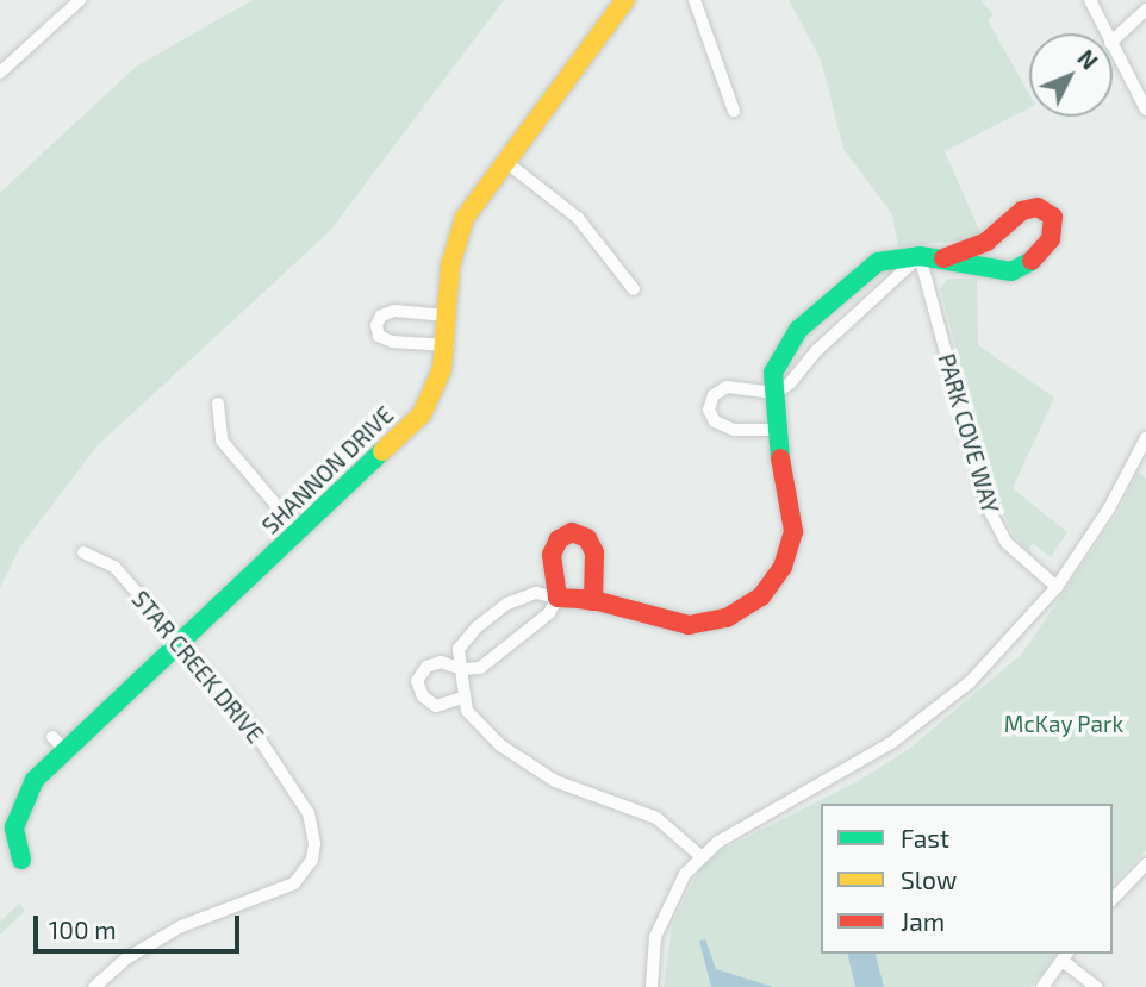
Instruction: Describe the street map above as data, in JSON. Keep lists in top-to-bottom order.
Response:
{
  "streets": {
    "street": ["PARK COVE WAY", "SHANNON DRIVE", "STAR CREEK DRIVE"]
  },
  "crossings": [
    ["SHANNON DRIVE", "STAR CREEK DRIVE"]
  ],
  "parks": ["McKay Park"],
  "legend": ["Fast", "Slow", "Jam"],
  "scale_bar": "100 m",
  "north": "top right"
}
